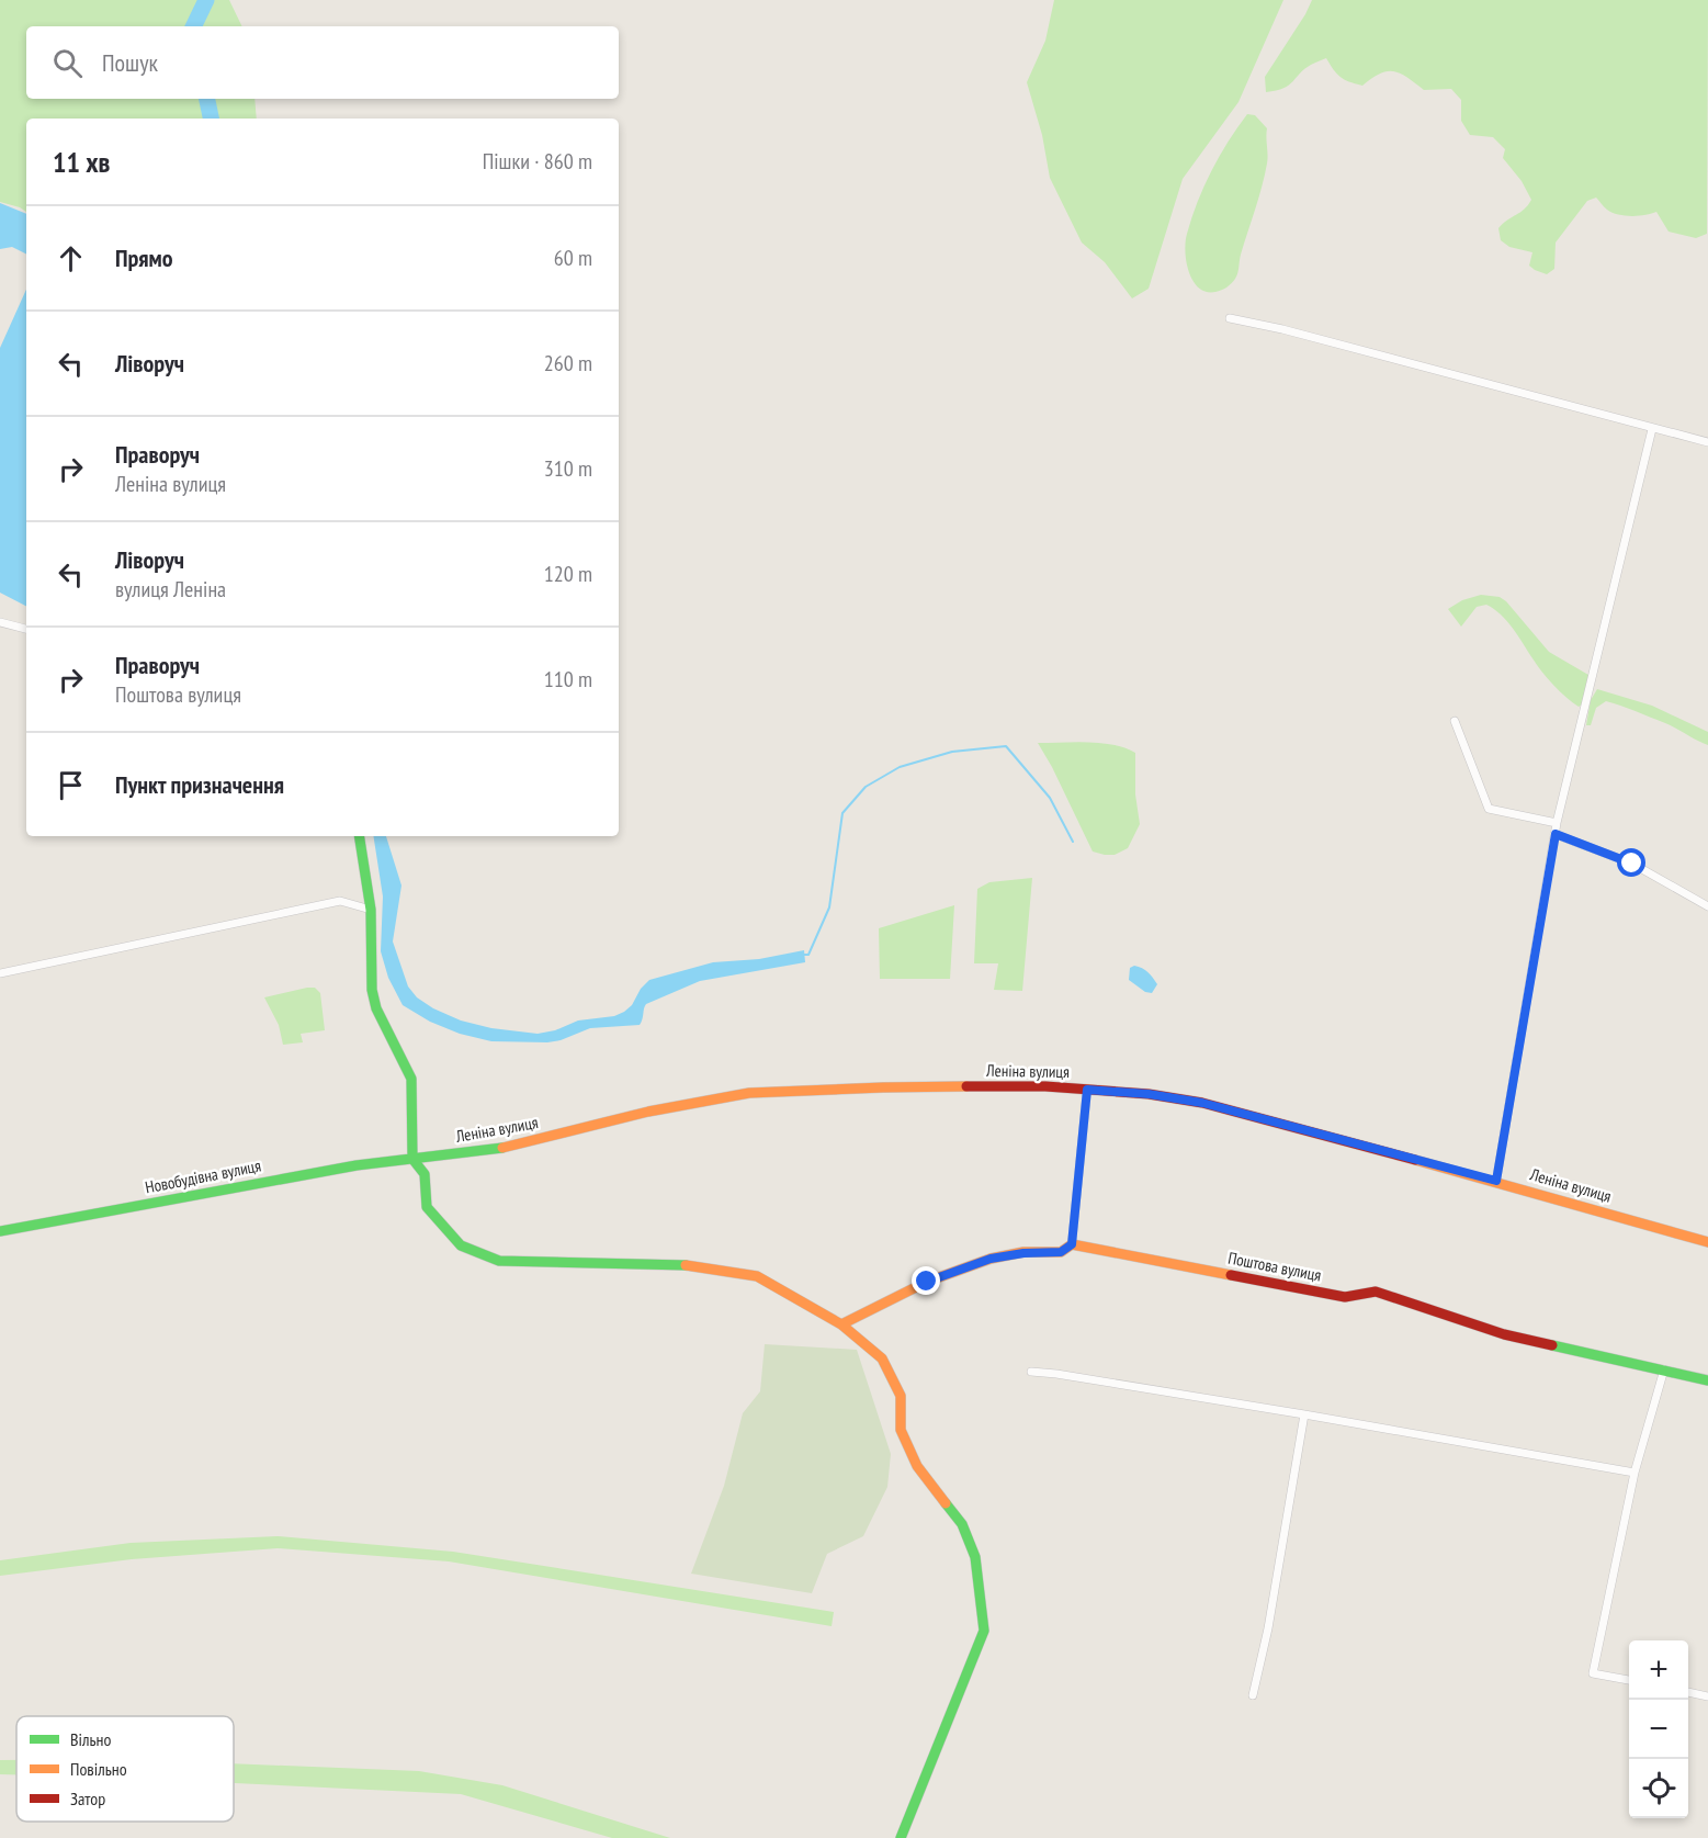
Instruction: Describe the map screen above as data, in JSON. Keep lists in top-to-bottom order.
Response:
{
  "streets": {
    "street": ["Леніна вулиця", "Новобудівна вулиця", "Поштова вулиця"]
  },
  "crossings": [
    ["Леніна вулиця", "Новобудівна вулиця"]
  ],
  "legend": ["Вільно", "Повільно", "Затор"],
  "page": {
    "search": "Пошук",
    "heading": ["11 хв", "Пішки · 860 m"],
    "list": [
      ["Прямо", "60 m"],
      ["Ліворуч", "260 m"],
      ["Праворуч", "Леніна вулиця", "310 m"],
      ["Ліворуч", "вулиця Леніна", "120 m"],
      ["Праворуч", "Поштова вулиця", "110 m"],
      "Пункт призначення"
    ],
    "map_buttons": ["+", "−"]
  }
}
